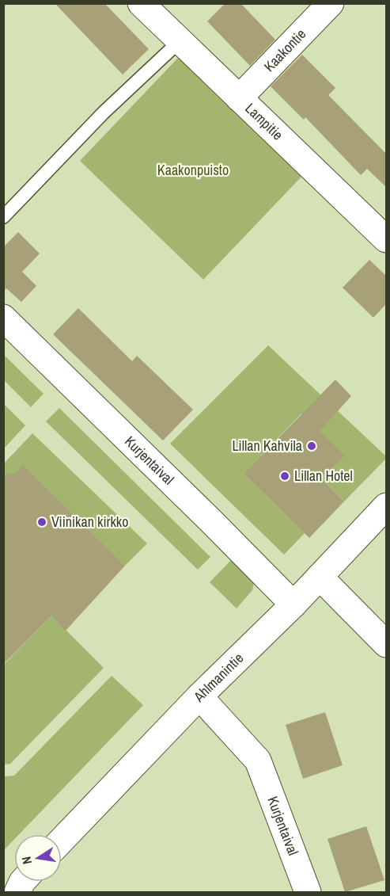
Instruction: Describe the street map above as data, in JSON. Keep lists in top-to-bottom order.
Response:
{
  "streets": {
    "street": [
      "Kaakontie",
      "Lampitie",
      "Kurjentaival",
      "Ahlmanintie"
    ]
  },
  "crossings": [
    ["Kaakontie", "Lampitie"],
    ["Kurjentaival", "Ahlmanintie"]
  ],
  "parks": ["Kaakonpuisto"],
  "places": ["Lillan Kahvila", "Lillan Hotel", "Viinikan kirkko"],
  "north": "left"
}
